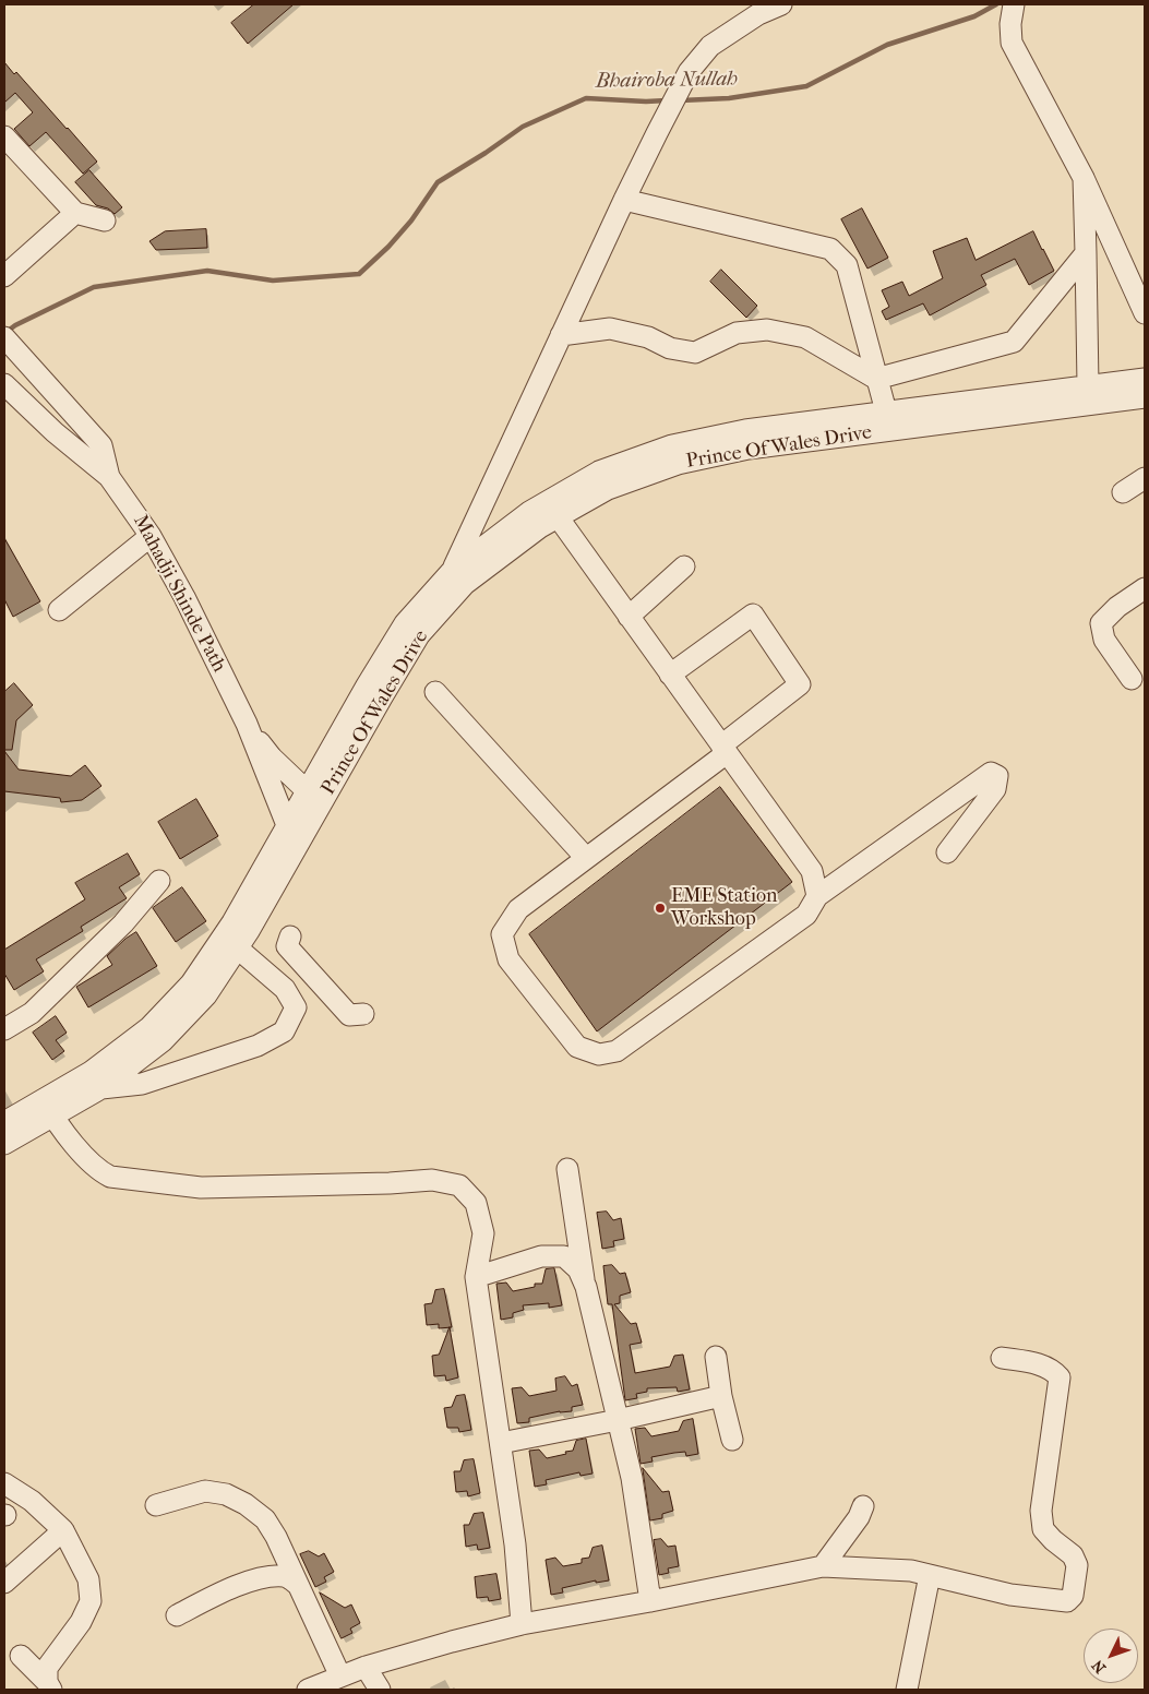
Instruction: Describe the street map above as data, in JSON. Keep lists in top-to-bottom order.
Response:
{
  "streets": {
    "street": ["Prince Of Wales Drive", "Mahadji Shinde Path"]
  },
  "crossings": [
    ["Prince Of Wales Drive", "Mahadji Shinde Path"]
  ],
  "water": ["Bhairoba Nullah"],
  "places": ["EME Station Workshop"],
  "north": "bottom left"
}
